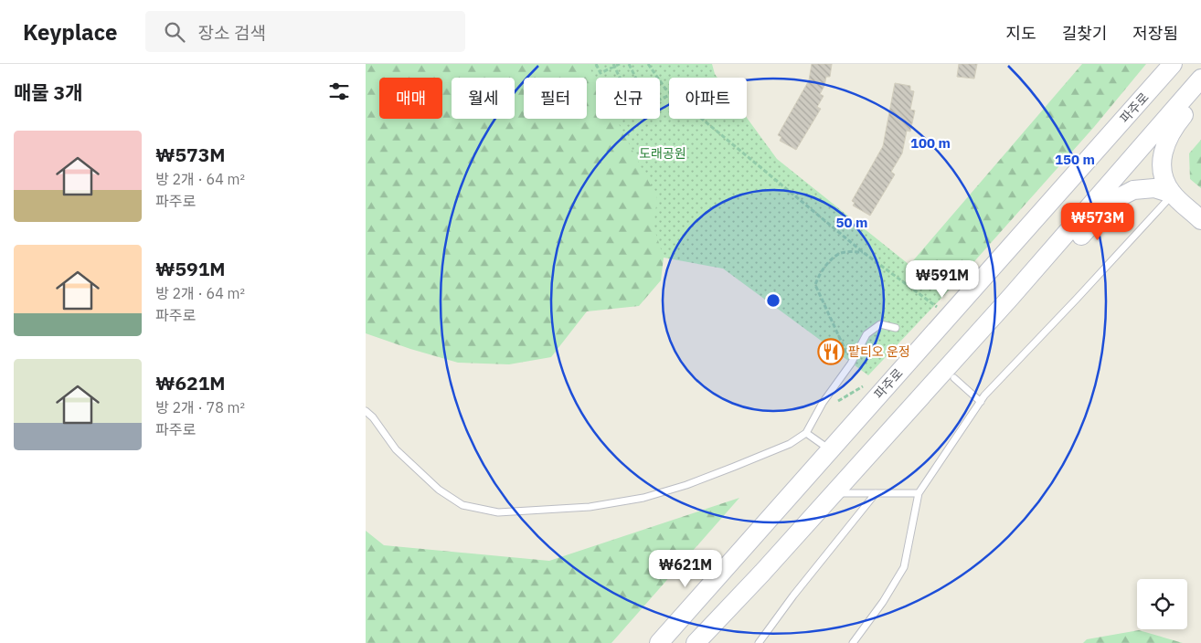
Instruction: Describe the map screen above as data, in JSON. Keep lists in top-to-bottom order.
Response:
{
  "streets": {
    "main road": ["파주로"]
  },
  "parks": ["도래공원"],
  "places": {
    "restaurant": ["팥티오 운정"]
  },
  "page": {
    "header": "Keyplace",
    "search": "장소 검색",
    "nav": ["지도", "길찾기", "저장됨"],
    "heading": "매물 3개",
    "chip": [
      "매매",
      "월세",
      "필터",
      "신규",
      "아파트"
    ],
    "list": [
      {
        "name": "₩573M",
        "note": "방 2개 · 64 m² · 파주로"
      },
      {
        "name": "₩591M",
        "note": "방 2개 · 64 m² · 파주로"
      },
      {
        "name": "₩621M",
        "note": "방 2개 · 78 m² · 파주로"
      }
    ],
    "price": ["₩573M", "₩591M", "₩621M"]
  },
  "rings": ["100 m", "150 m", "50 m"]
}
